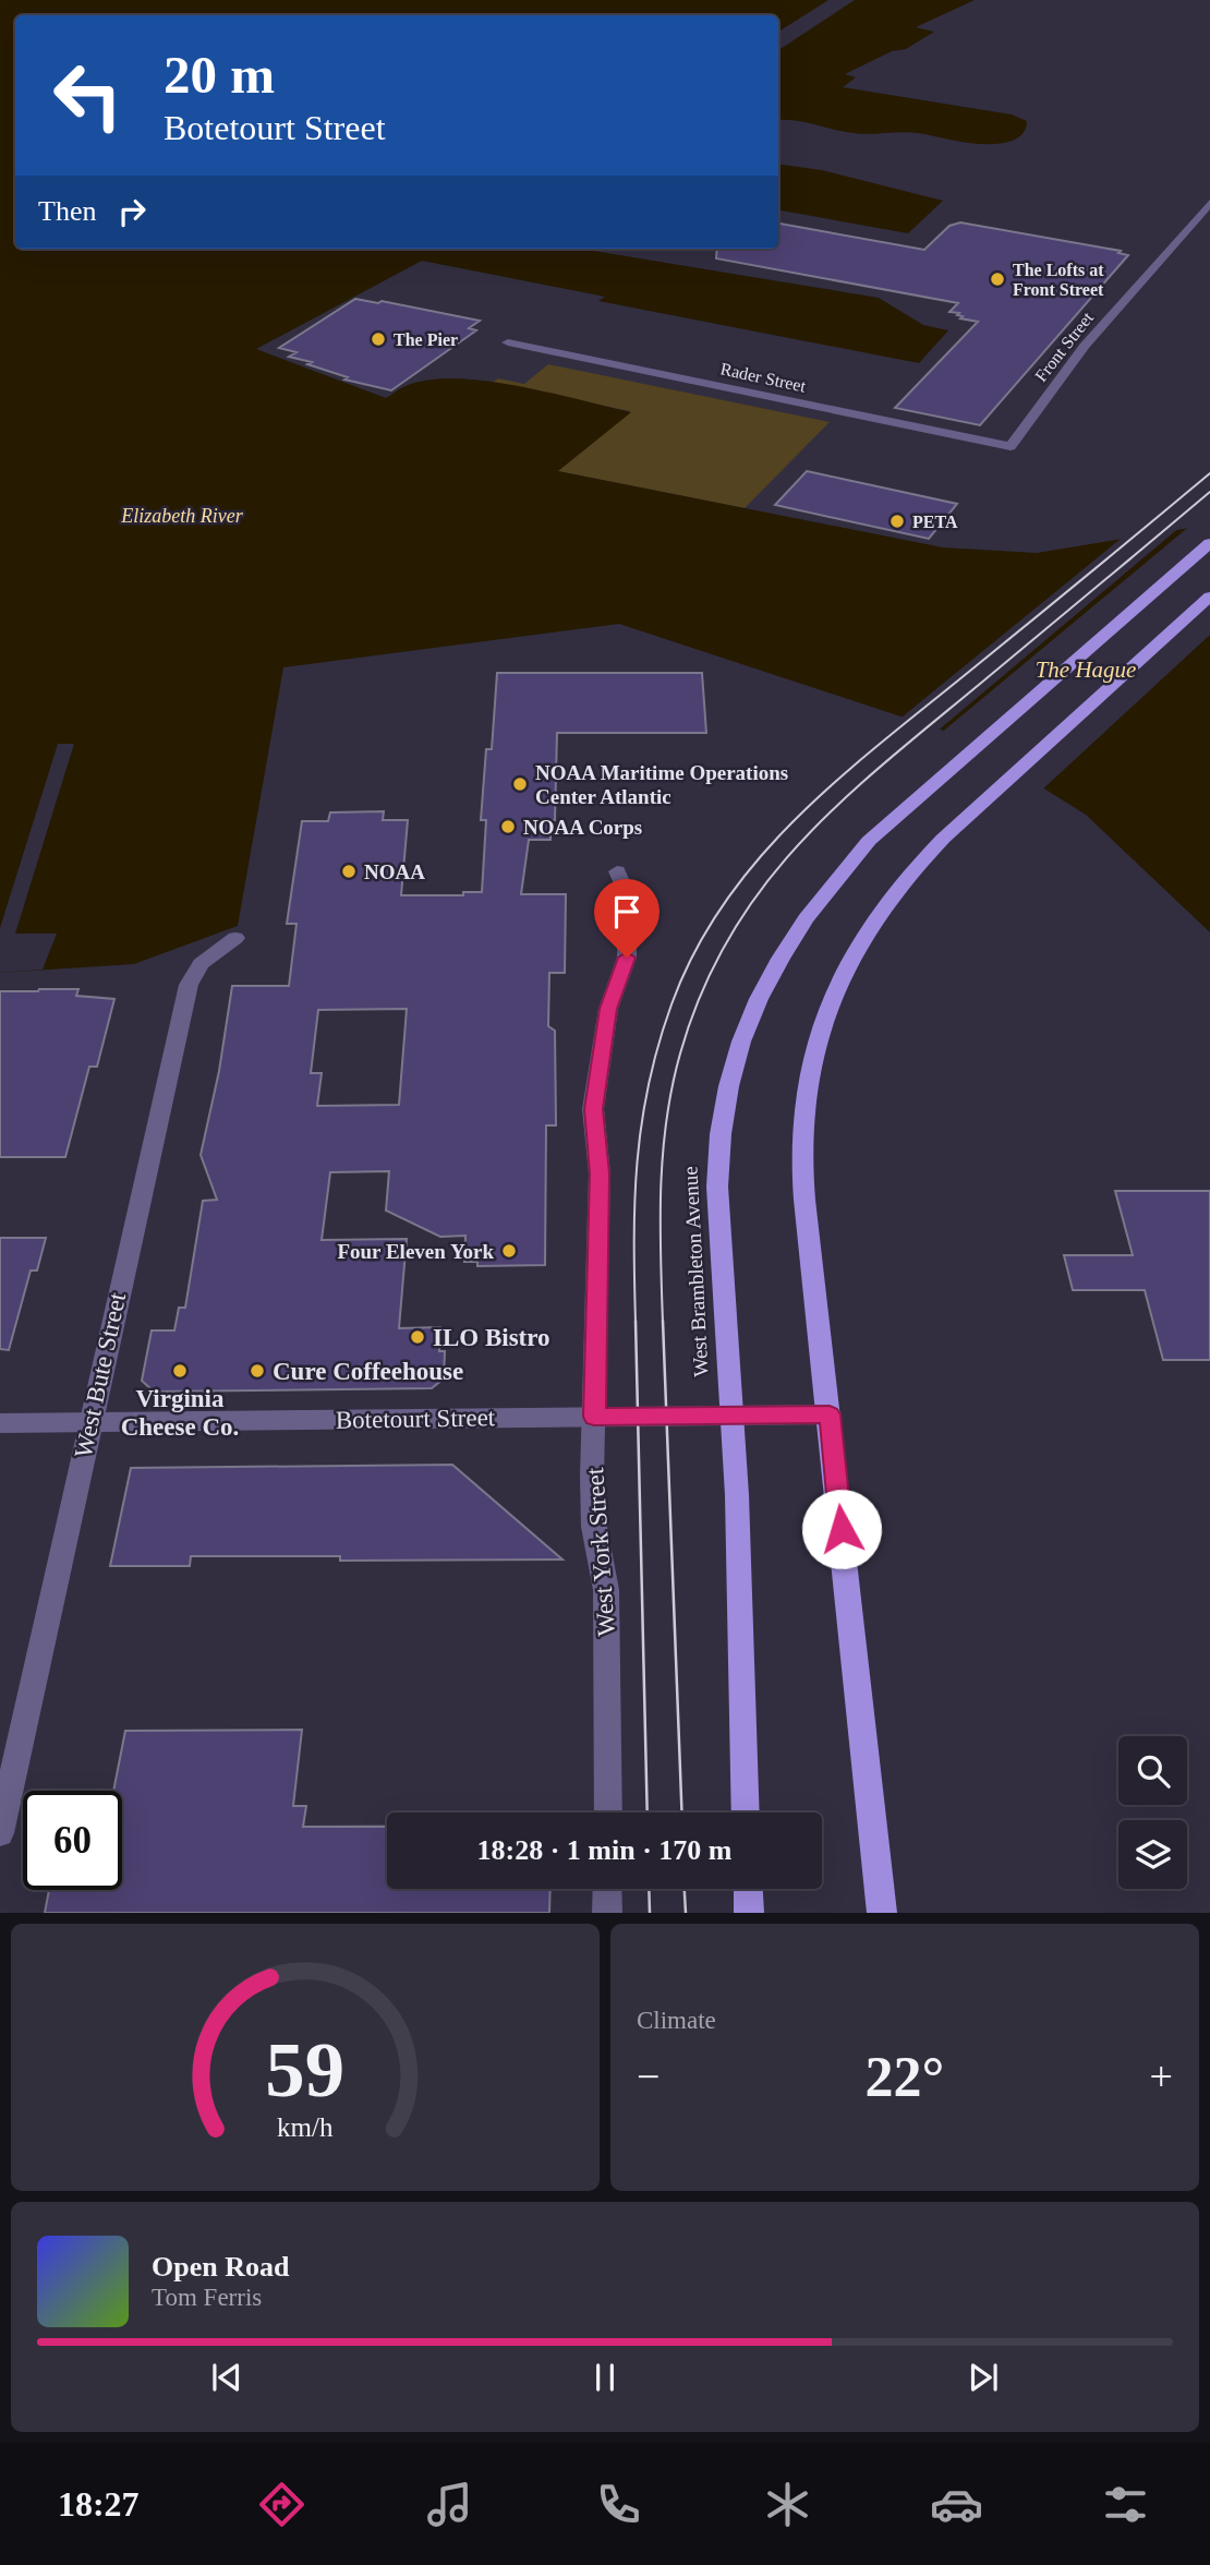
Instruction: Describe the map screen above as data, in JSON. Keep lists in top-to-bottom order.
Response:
{
  "streets": {
    "main road": ["West Brambleton Avenue"],
    "street": [
      "Front Street",
      "Rader Street",
      "West Bute Street",
      "Botetourt Street",
      "West York Street"
    ]
  },
  "crossings": [
    ["Front Street", "Rader Street"],
    ["West Brambleton Avenue", "Botetourt Street"],
    ["West Bute Street", "Botetourt Street"],
    ["Botetourt Street", "West York Street"]
  ],
  "water": ["Elizabeth River", "The Hague"],
  "places": [
    "The Lofts at Front Street",
    "The Pier",
    "PETA",
    "NOAA Maritime Operations Center Atlantic",
    "NOAA Corps",
    "NOAA",
    "Four Eleven York",
    "ILO Bistro",
    "Virginia Cheese Co.",
    "Cure Coffeehouse"
  ],
  "page": {
    "turn": ["20 m", "Botetourt Street"],
    "then": "Then",
    "limit": "60",
    "trip": "18:28 · 1 min · 170 m",
    "tile": "Climate",
    "heat": ["−", "22°", "+"],
    "song": ["Open Road", "Tom Ferris"],
    "tabs": "18:27",
    "gauge": ["59", "km/h"]
  }
}
